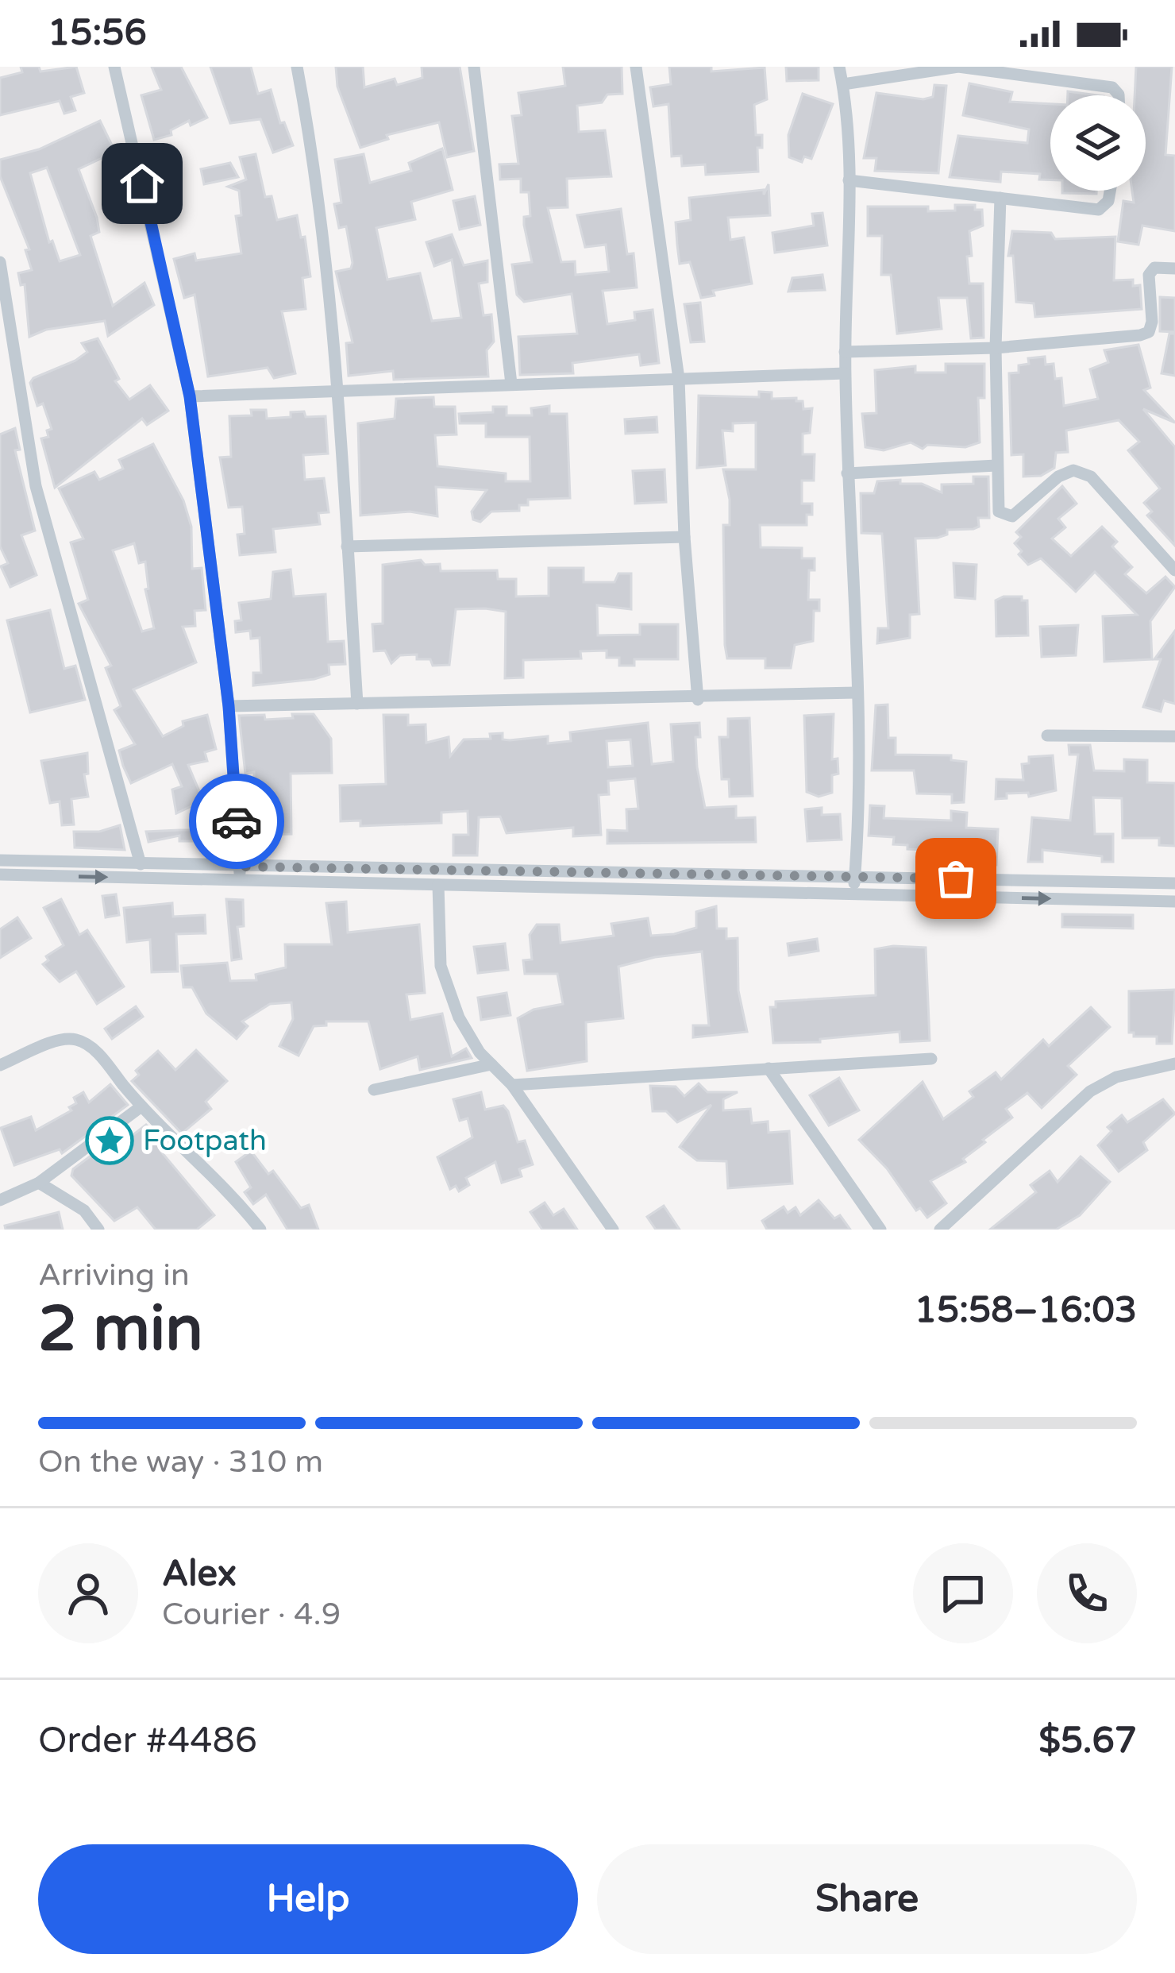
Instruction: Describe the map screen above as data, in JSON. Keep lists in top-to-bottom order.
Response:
{
  "places": {
    "place": ["Footpath"]
  },
  "page": {
    "status": "15:56",
    "heading": ["2 min", "Arriving in", "15:58–16:03"],
    "panel": [
      "Alex",
      "Courier · 4.9",
      "Order #4486",
      "$5.67"
    ],
    "bar": "On the way · 310 m",
    "buttons": ["Help", "Share"]
  }
}
